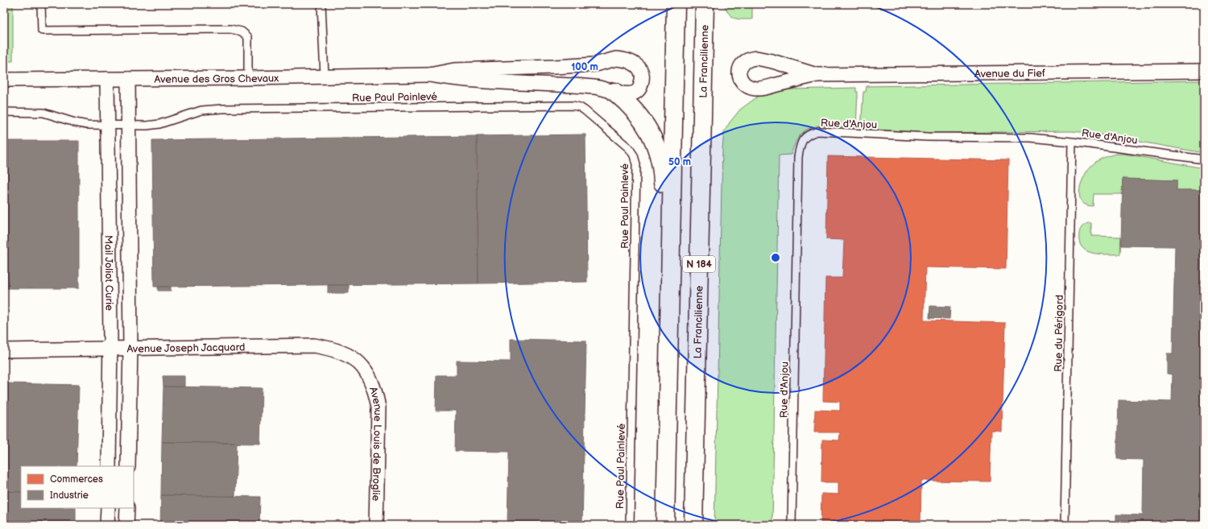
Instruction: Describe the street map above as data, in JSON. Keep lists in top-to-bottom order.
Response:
{
  "streets": {
    "highway": ["La Francilienne", "N 184"],
    "street": [
      "Avenue du Fief",
      "Avenue des Gros Chevaux",
      "Mail Joliot Curie",
      "Avenue Joseph Jacquard",
      "Avenue Louis de Broglie"
    ],
    "lane": ["Rue Paul Painlevé", "Rue d'Anjou", "Rue du Périgord"]
  },
  "crossings": [
    ["Avenue des Gros Chevaux", "Mail Joliot Curie"],
    ["Rue Paul Painlevé", "Mail Joliot Curie"],
    ["Rue d'Anjou", "Rue du Périgord"],
    ["Mail Joliot Curie", "Avenue Joseph Jacquard"],
    ["Avenue Joseph Jacquard", "Avenue Louis de Broglie"]
  ],
  "legend": ["Commerces", "Industrie"],
  "rings": ["100 m", "50 m"]
}
